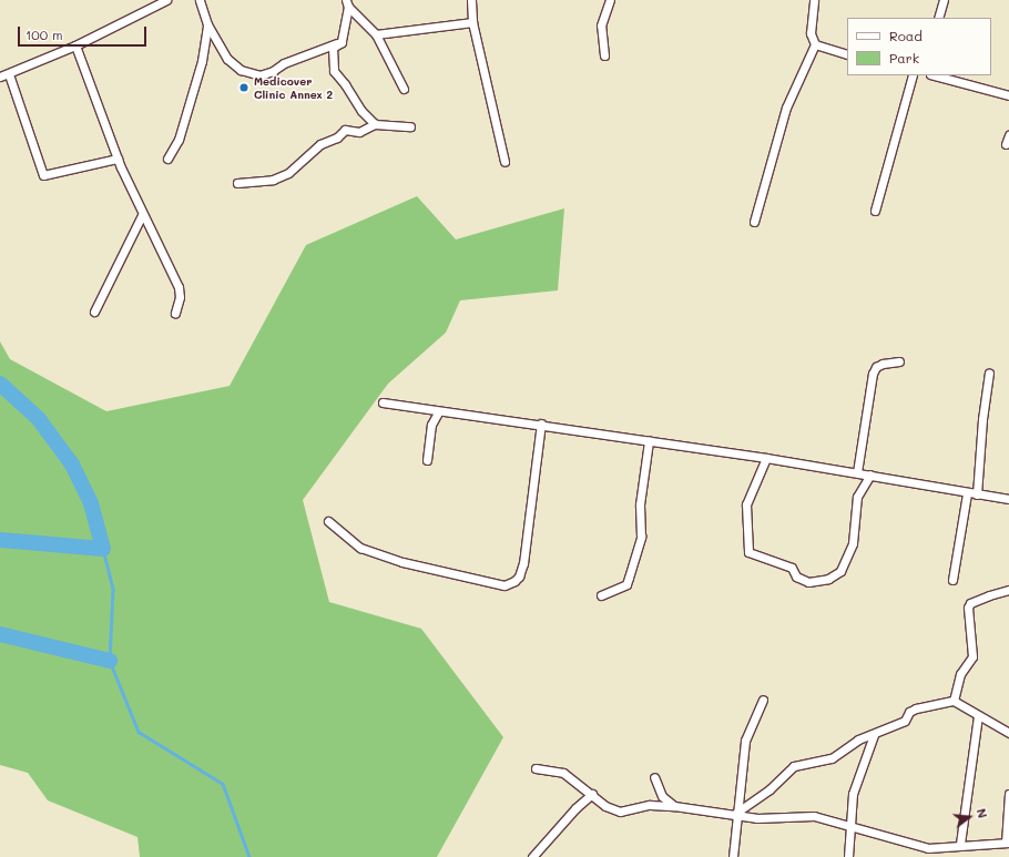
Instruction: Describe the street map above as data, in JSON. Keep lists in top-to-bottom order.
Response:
{
  "places": ["Medicover Clinic Annex 2"],
  "legend": ["Road", "Park"],
  "scale_bar": "100 m",
  "north": "right"
}
